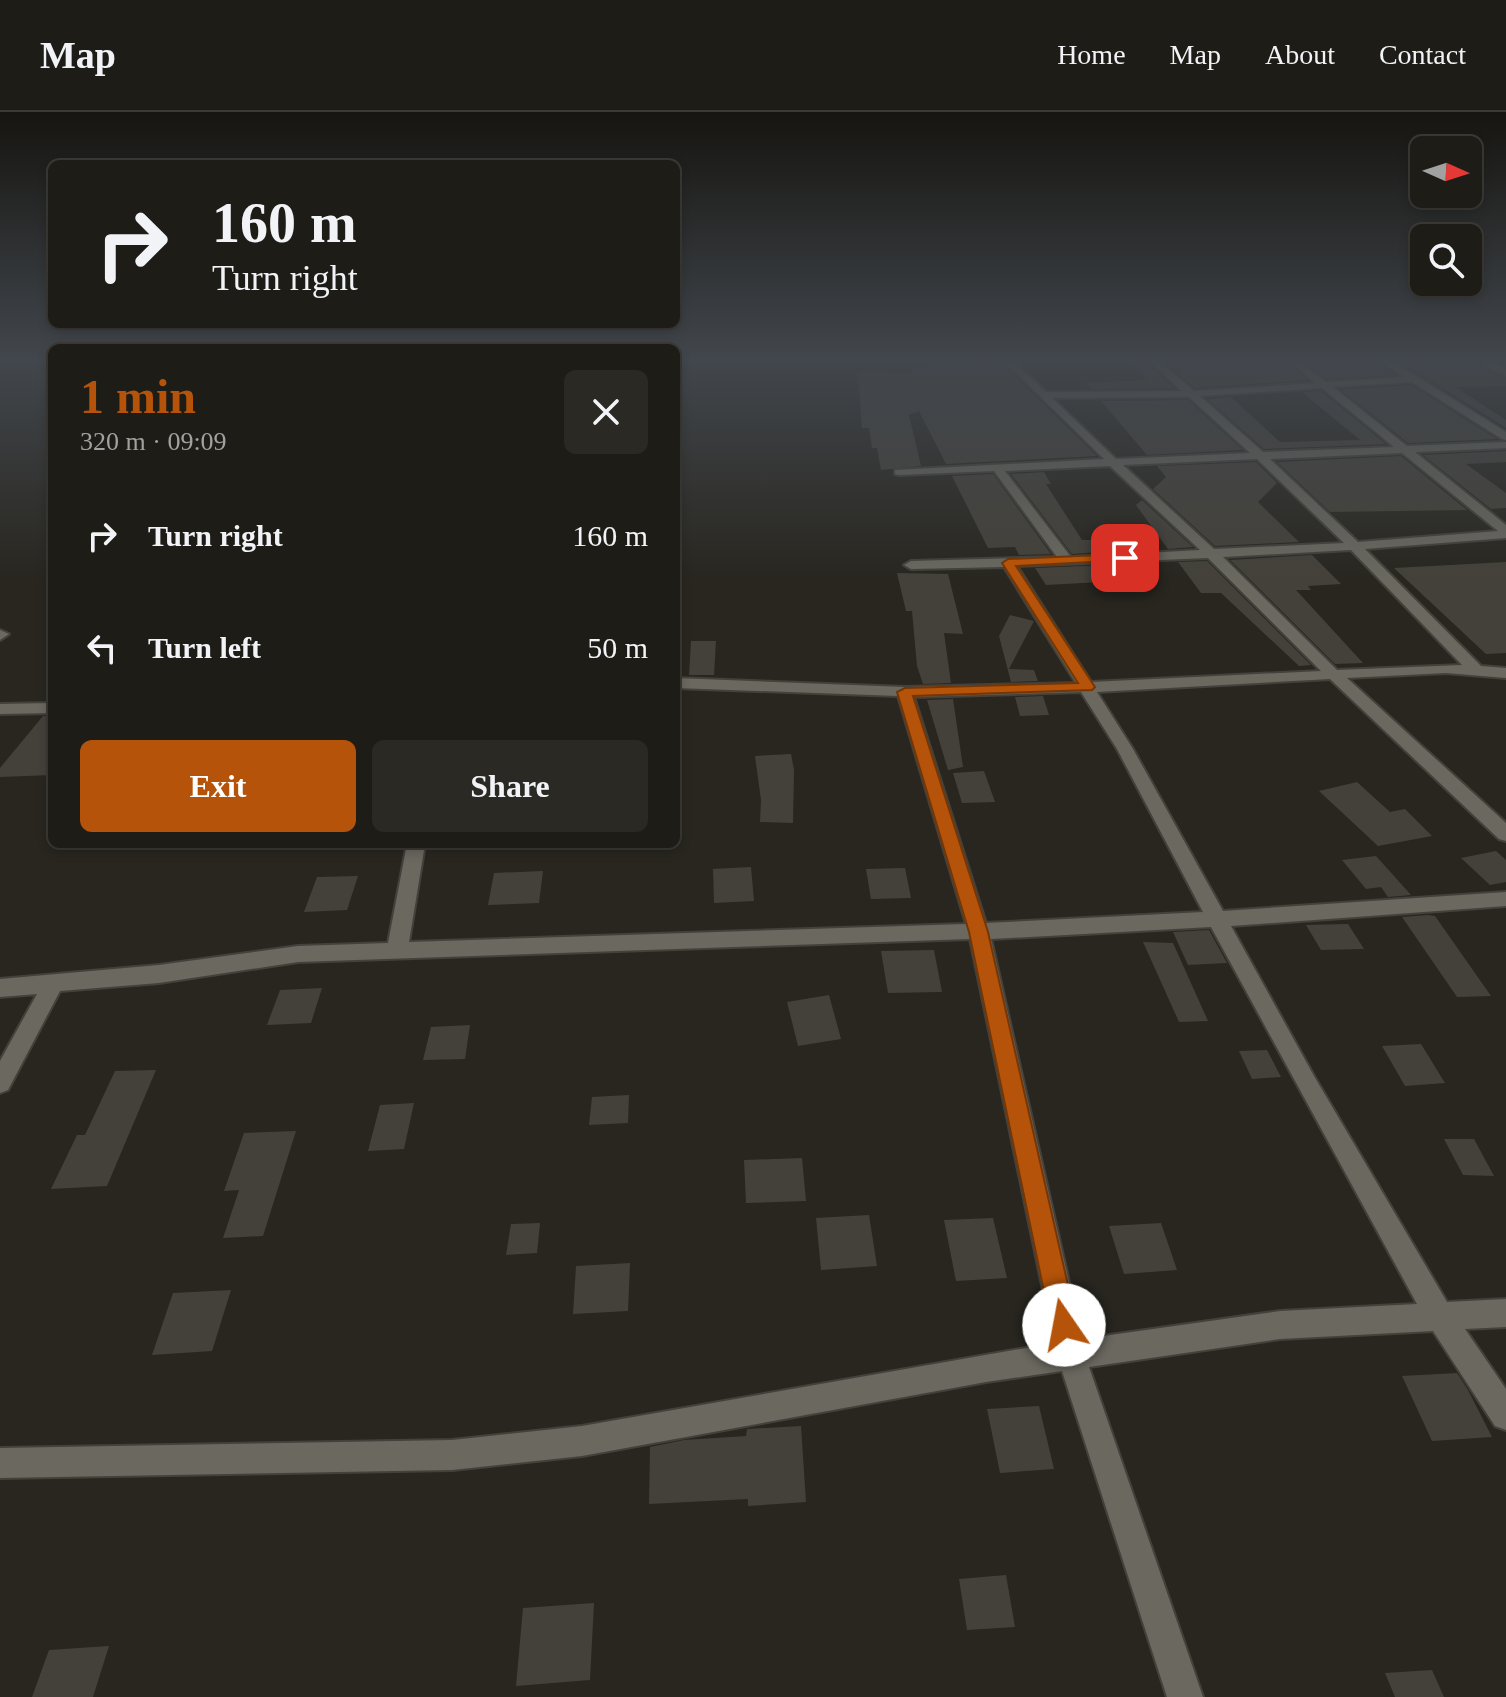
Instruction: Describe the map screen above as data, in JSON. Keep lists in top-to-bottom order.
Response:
{
  "north": "right",
  "page": {
    "header": "Map",
    "nav": [
      "Home",
      "Map",
      "About",
      "Contact"
    ],
    "turn": ["160 m", "Turn right"],
    "heading": ["1 min", "320 m · 09:09"],
    "list": [
      {
        "name": "Turn right",
        "value": "160 m"
      },
      {
        "name": "Turn left",
        "value": "50 m"
      }
    ],
    "buttons": ["Exit", "Share"]
  }
}
